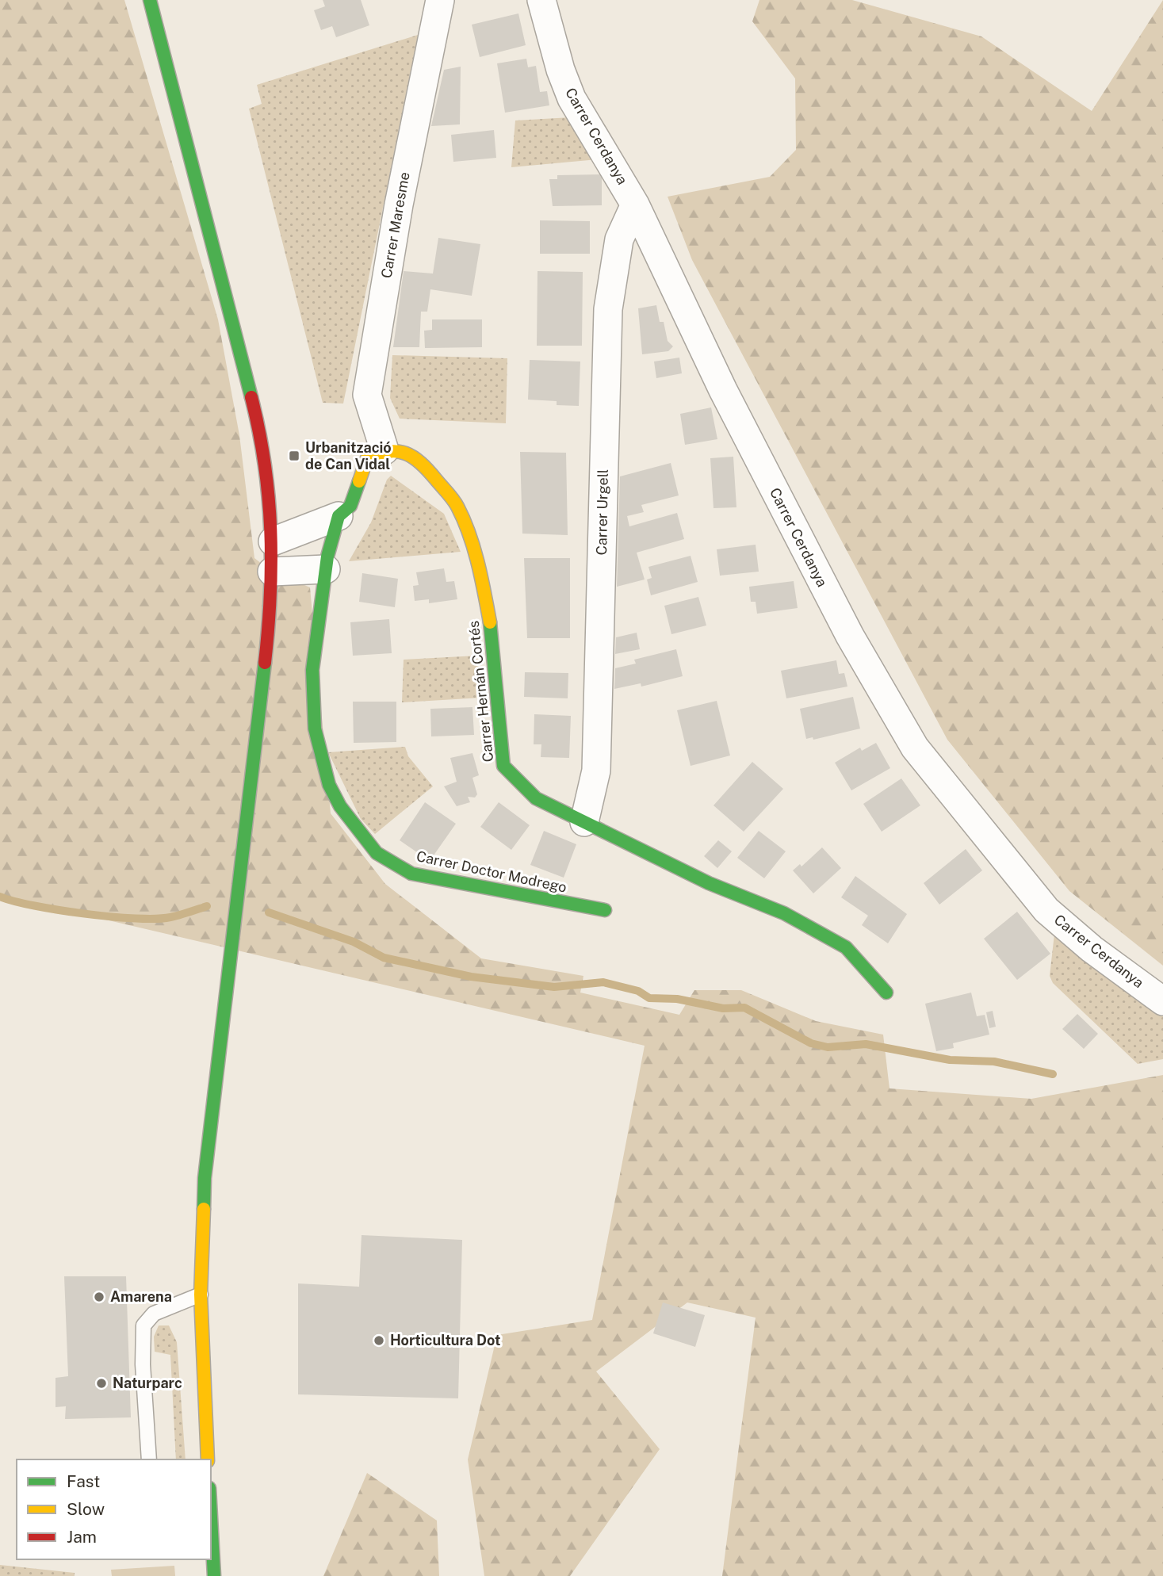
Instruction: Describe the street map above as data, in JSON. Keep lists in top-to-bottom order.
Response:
{
  "streets": {
    "main road": ["Carrer Hernán Cortés", "Carrer Doctor Modrego"],
    "street": ["Carrer Cerdanya", "Carrer Maresme", "Carrer Urgell"]
  },
  "crossings": [
    ["Carrer Cerdanya", "Carrer Urgell"],
    ["Carrer Maresme", "Carrer Hernán Cortés"],
    ["Carrer Maresme", "Carrer Doctor Modrego"],
    ["Carrer Urgell", "Carrer Hernán Cortés"],
    ["Carrer Hernán Cortés", "Carrer Doctor Modrego"]
  ],
  "places": {
    "transit": ["Urbanització de Can Vidal"],
    "other": ["Amarena", "Horticultura Dot", "Naturparc"]
  },
  "legend": ["Fast", "Slow", "Jam"]
}
